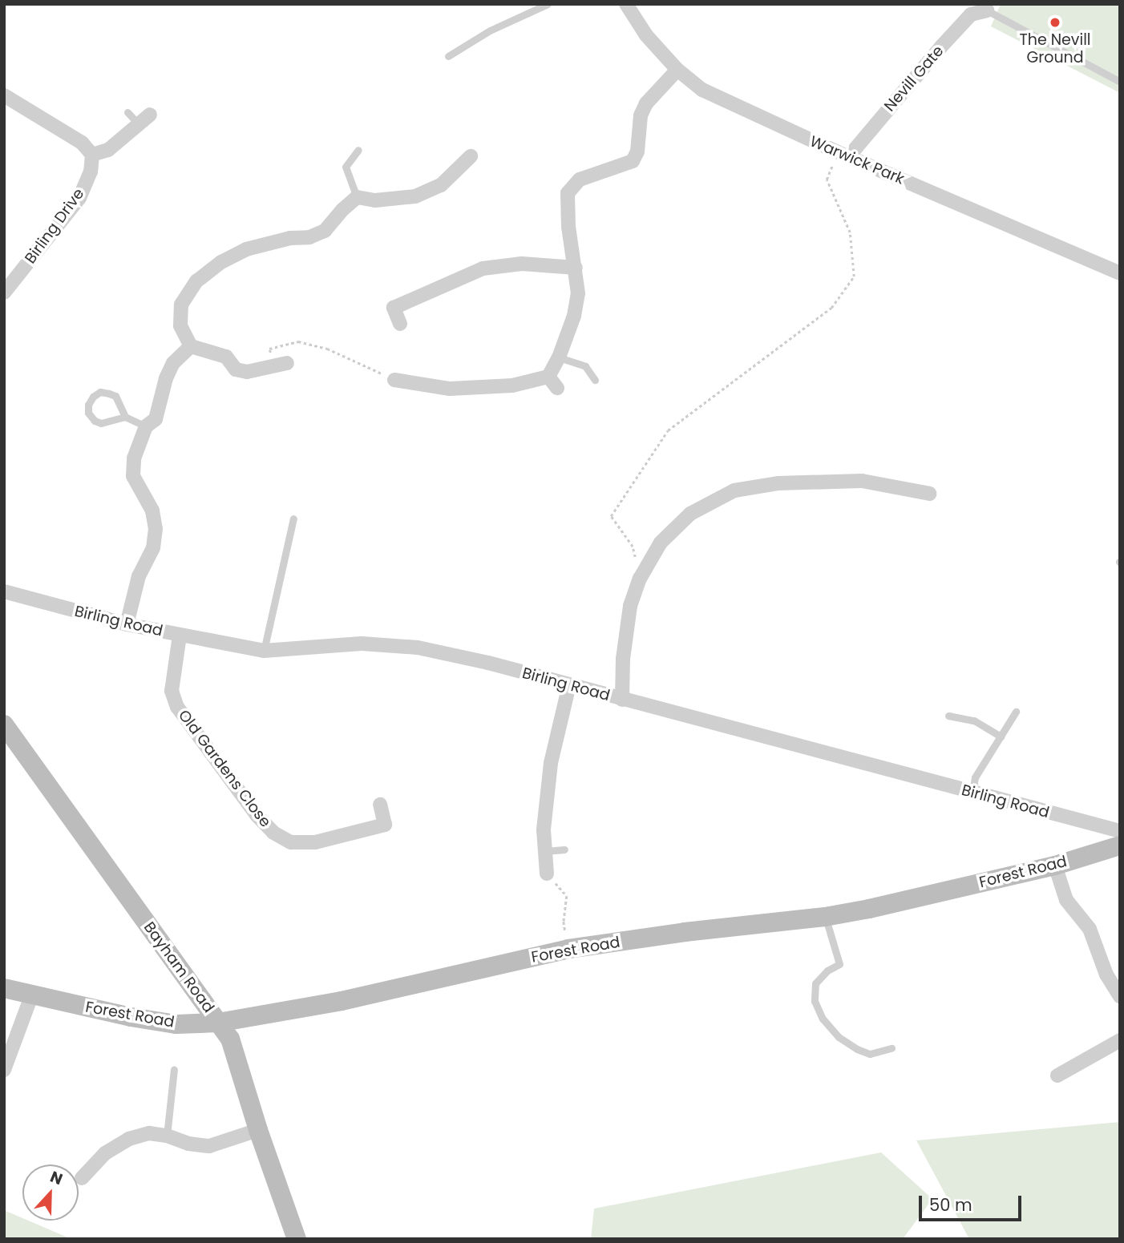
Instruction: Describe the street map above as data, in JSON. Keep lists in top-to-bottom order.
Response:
{
  "streets": {
    "street": [
      "Nevill Gate",
      "Warwick Park",
      "Birling Drive",
      "Birling Road",
      "Old Gardens Close",
      "Forest Road",
      "Bayham Road"
    ]
  },
  "crossings": [
    ["Nevill Gate", "Warwick Park"],
    ["Birling Road", "Old Gardens Close"],
    ["Forest Road", "Bayham Road"]
  ],
  "places": ["The Nevill Ground"],
  "scale_bar": "50 m",
  "north": "top"
}
